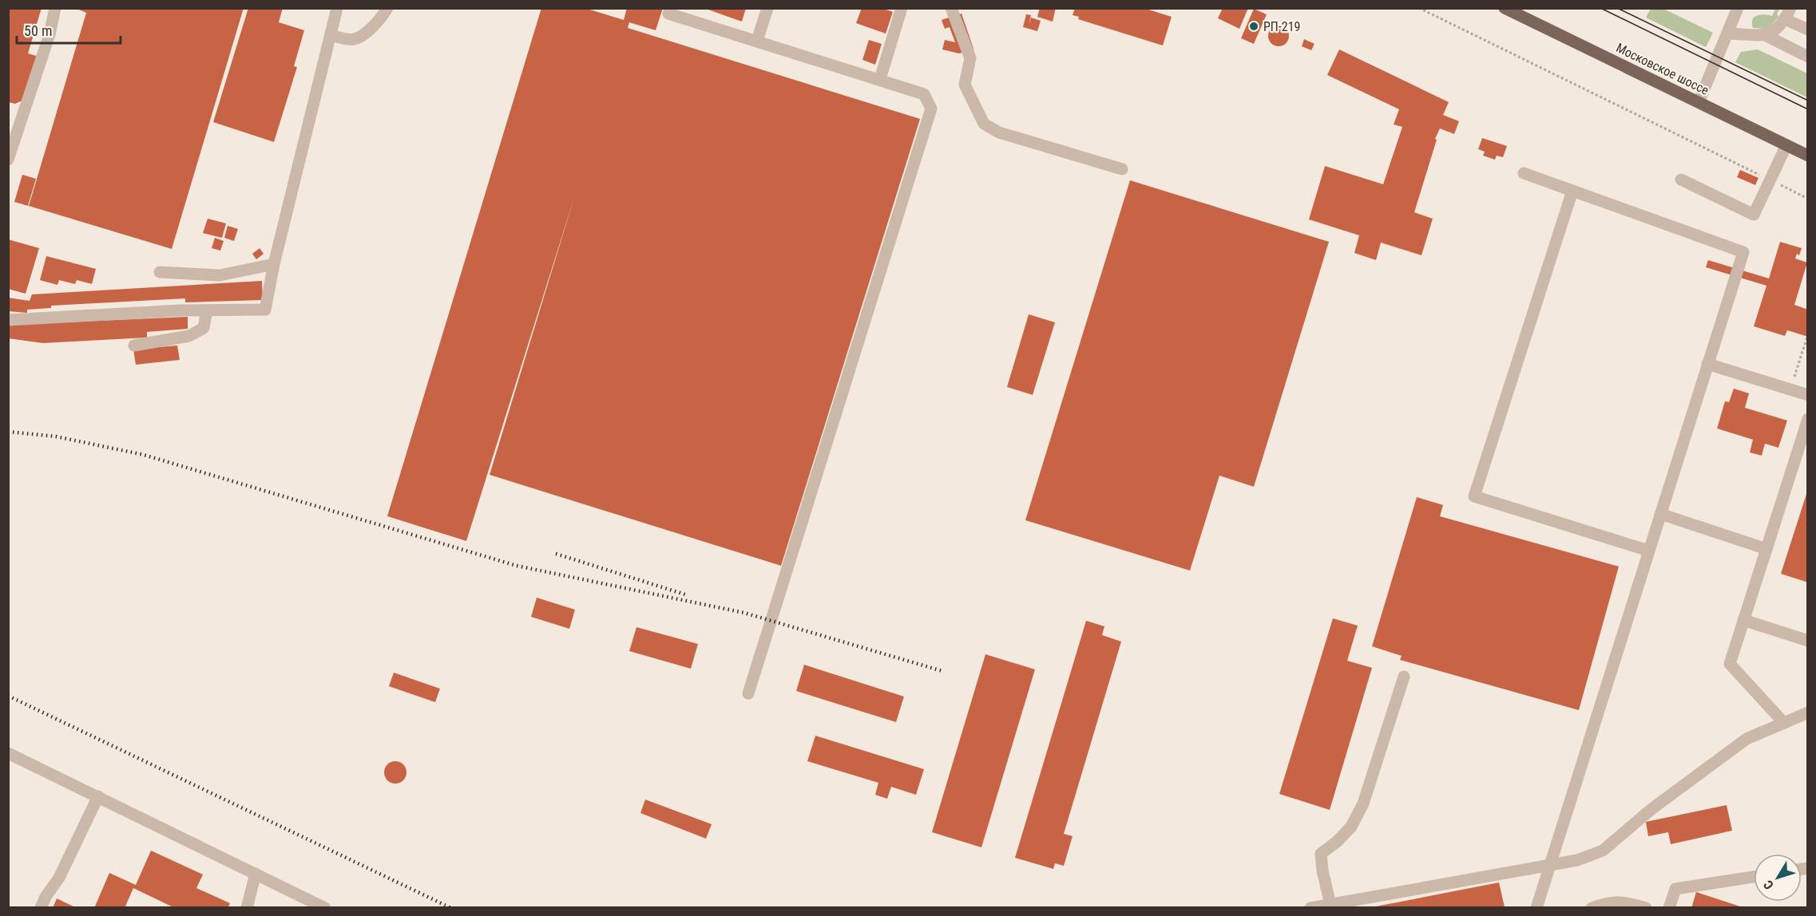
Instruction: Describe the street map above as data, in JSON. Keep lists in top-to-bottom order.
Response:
{
  "streets": {
    "main road": ["Московское шоссе"]
  },
  "places": ["РП-219"],
  "scale_bar": "50 m",
  "north": "bottom left"
}
